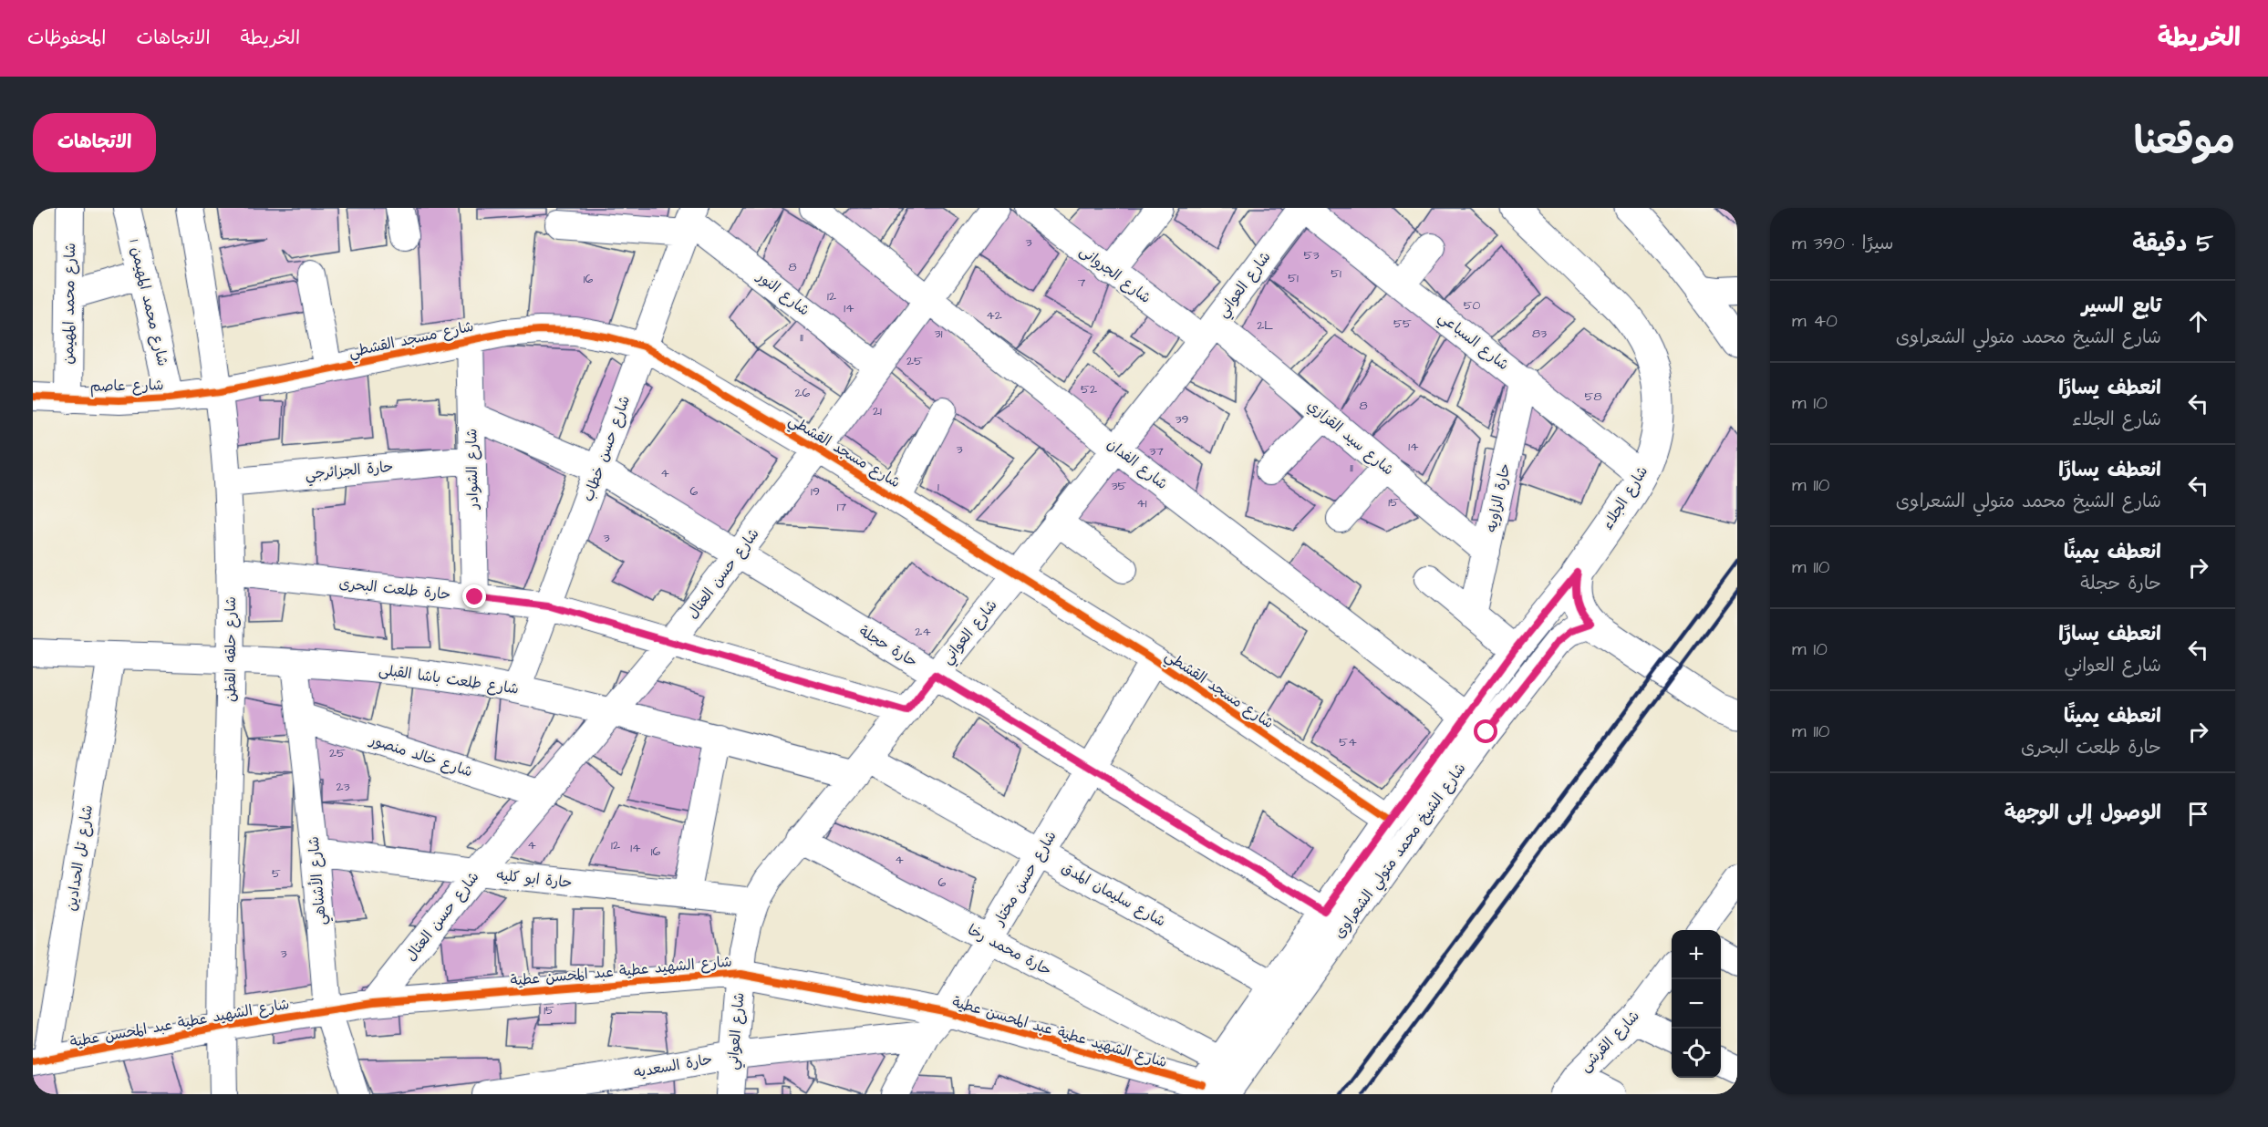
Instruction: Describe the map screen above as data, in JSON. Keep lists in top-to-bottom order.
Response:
{
  "streets": {
    "main road": ["شارع الجلاء"],
    "street": [
      "شارع الجروانى",
      "شارع العواني",
      "شارع النور",
      "شارع محمد المهيمن 1",
      "شارع محمد المهيمن",
      "شارع مسجد القشطي",
      "شارع السباعي",
      "شارع عاصم",
      "شارع سيد القزازي",
      "شارع حسن خطاب",
      "شارع الفدان",
      "شارع الشوادر",
      "حارة الجزائرجي",
      "حارة الزاويه",
      "شارع حسن العتال",
      "حارة طلعت البحرى",
      "حارة حجلة",
      "شارع حلقه القطن",
      "شارع طلعت باشا القبلى",
      "شارع خالد منصور",
      "شارع الشيخ محمد متولي الشعراوى",
      "شارع تل الحدادين",
      "شارع حسن مختار",
      "حارة ابو كليه",
      "شارع الأشناهي",
      "شارع سليمان المدق",
      "حارة محمد رخا",
      "شارع الشهيد عطية عبد المحسن عطية",
      "شارع القرشى",
      "حارة السعديه"
    ]
  },
  "crossings": [
    ["شارع الجروانى", "شارع العواني"],
    ["شارع الجروانى", "شارع سيد القزازي"],
    ["شارع العواني", "شارع مسجد القشطي"],
    ["شارع العواني", "شارع السباعي"],
    ["شارع العواني", "شارع سيد القزازي"],
    ["شارع العواني", "شارع الفدان"],
    ["شارع العواني", "حارة طلعت البحرى"],
    ["شارع العواني", "حارة حجلة"],
    ["شارع العواني", "شارع طلعت باشا القبلى"],
    ["شارع العواني", "حارة ابو كليه"],
    ["شارع العواني", "شارع سليمان المدق"],
    ["شارع العواني", "حارة محمد رخا"],
    ["شارع العواني", "شارع الشهيد عطية عبد المحسن عطية"],
    ["شارع العواني", "حارة السعديه"],
    ["شارع النور", "شارع حسن خطاب"],
    ["شارع النور", "شارع حسن العتال"],
    ["شارع محمد المهيمن 1", "شارع عاصم"],
    ["شارع محمد المهيمن", "شارع عاصم"],
    ["شارع مسجد القشطي", "شارع عاصم"],
    ["شارع مسجد القشطي", "شارع حسن خطاب"],
    ["شارع مسجد القشطي", "شارع الشوادر"],
    ["شارع مسجد القشطي", "شارع حسن العتال"],
    ["شارع مسجد القشطي", "شارع حلقه القطن"],
    ["شارع مسجد القشطي", "شارع الشيخ محمد متولي الشعراوى"],
    ["شارع مسجد القشطي", "شارع حسن مختار"],
    ["شارع السباعي", "حارة الزاويه"],
    ["شارع السباعي", "شارع الجلاء"],
    ["شارع عاصم", "شارع حلقه القطن"],
    ["شارع سيد القزازي", "حارة الزاويه"],
    ["شارع حسن خطاب", "حارة طلعت البحرى"],
    ["شارع حسن خطاب", "حارة حجلة"],
    ["شارع حسن خطاب", "شارع طلعت باشا القبلى"],
    ["شارع الفدان", "شارع حسن العتال"],
    ["شارع الفدان", "شارع الشيخ محمد متولي الشعراوى"],
    ["شارع الشوادر", "حارة الجزائرجي"],
    ["شارع الشوادر", "حارة طلعت البحرى"],
    ["شارع الشوادر", "حارة حجلة"],
    ["حارة الجزائرجي", "شارع حلقه القطن"],
    ["شارع الجلاء", "شارع الشيخ محمد متولي الشعراوى"],
    ["شارع حسن العتال", "حارة طلعت البحرى"],
    ["شارع حسن العتال", "حارة حجلة"],
    ["شارع حسن العتال", "شارع طلعت باشا القبلى"],
    ["شارع حسن العتال", "شارع خالد منصور"],
    ["شارع حسن العتال", "حارة ابو كليه"],
    ["شارع حسن العتال", "شارع الشهيد عطية عبد المحسن عطية"],
    ["حارة طلعت البحرى", "شارع حلقه القطن"],
    ["حارة حجلة", "شارع الشيخ محمد متولي الشعراوى"],
    ["حارة حجلة", "شارع حسن مختار"],
    ["شارع حلقه القطن", "شارع طلعت باشا القبلى"],
    ["شارع حلقه القطن", "شارع الشهيد عطية عبد المحسن عطية"],
    ["شارع طلعت باشا القبلى", "شارع تل الحدادين"],
    ["شارع طلعت باشا القبلى", "شارع الأشناهي"],
    ["شارع طلعت باشا القبلى", "شارع سليمان المدق"],
    ["شارع خالد منصور", "شارع الأشناهي"],
    ["شارع الشيخ محمد متولي الشعراوى", "شارع سليمان المدق"],
    ["شارع الشيخ محمد متولي الشعراوى", "حارة محمد رخا"],
    ["شارع الشيخ محمد متولي الشعراوى", "شارع الشهيد عطية عبد المحسن عطية"],
    ["شارع تل الحدادين", "شارع الشهيد عطية عبد المحسن عطية"],
    ["شارع حسن مختار", "شارع سليمان المدق"],
    ["شارع حسن مختار", "حارة محمد رخا"],
    ["شارع حسن مختار", "شارع الشهيد عطية عبد المحسن عطية"],
    ["شارع حسن مختار", "حارة السعديه"],
    ["حارة ابو كليه", "شارع الأشناهي"],
    ["شارع الأشناهي", "شارع الشهيد عطية عبد المحسن عطية"]
  ],
  "house_numbers": [
    "3",
    "53",
    "8",
    "51",
    "51",
    "16",
    "7",
    "12",
    "50",
    "14",
    "42",
    "55",
    "2L",
    "31",
    "83",
    "11",
    "25",
    "52",
    "26",
    "58",
    "8",
    "21",
    "39",
    "14",
    "3",
    "37",
    "11",
    "4",
    "35",
    "1",
    "6",
    "19",
    "15",
    "41",
    "17",
    "3",
    "24",
    "54",
    "25",
    "23",
    "4",
    "12",
    "14",
    "16",
    "4",
    "5",
    "6",
    "3",
    "15"
  ],
  "page": {
    "header": "الخريطة",
    "nav": ["الخريطة", "الاتجاهات", "المحفوظات"],
    "title": "موقعنا",
    "buttons": "الاتجاهات",
    "heading": ["5 دقيقة", "سيرًا · 390 m"],
    "list": [
      ["تابع السير", "شارع الشيخ محمد متولي الشعراوى", "40 m"],
      ["انعطف يسارًا", "شارع الجلاء", "10 m"],
      ["انعطف يسارًا", "شارع الشيخ محمد متولي الشعراوى", "110 m"],
      ["انعطف يمينًا", "حارة حجلة", "110 m"],
      ["انعطف يسارًا", "شارع العواني", "10 m"],
      ["انعطف يمينًا", "حارة طلعت البحرى", "110 m"],
      "الوصول إلى الوجهة"
    ],
    "map_buttons": ["+", "−"]
  }
}
